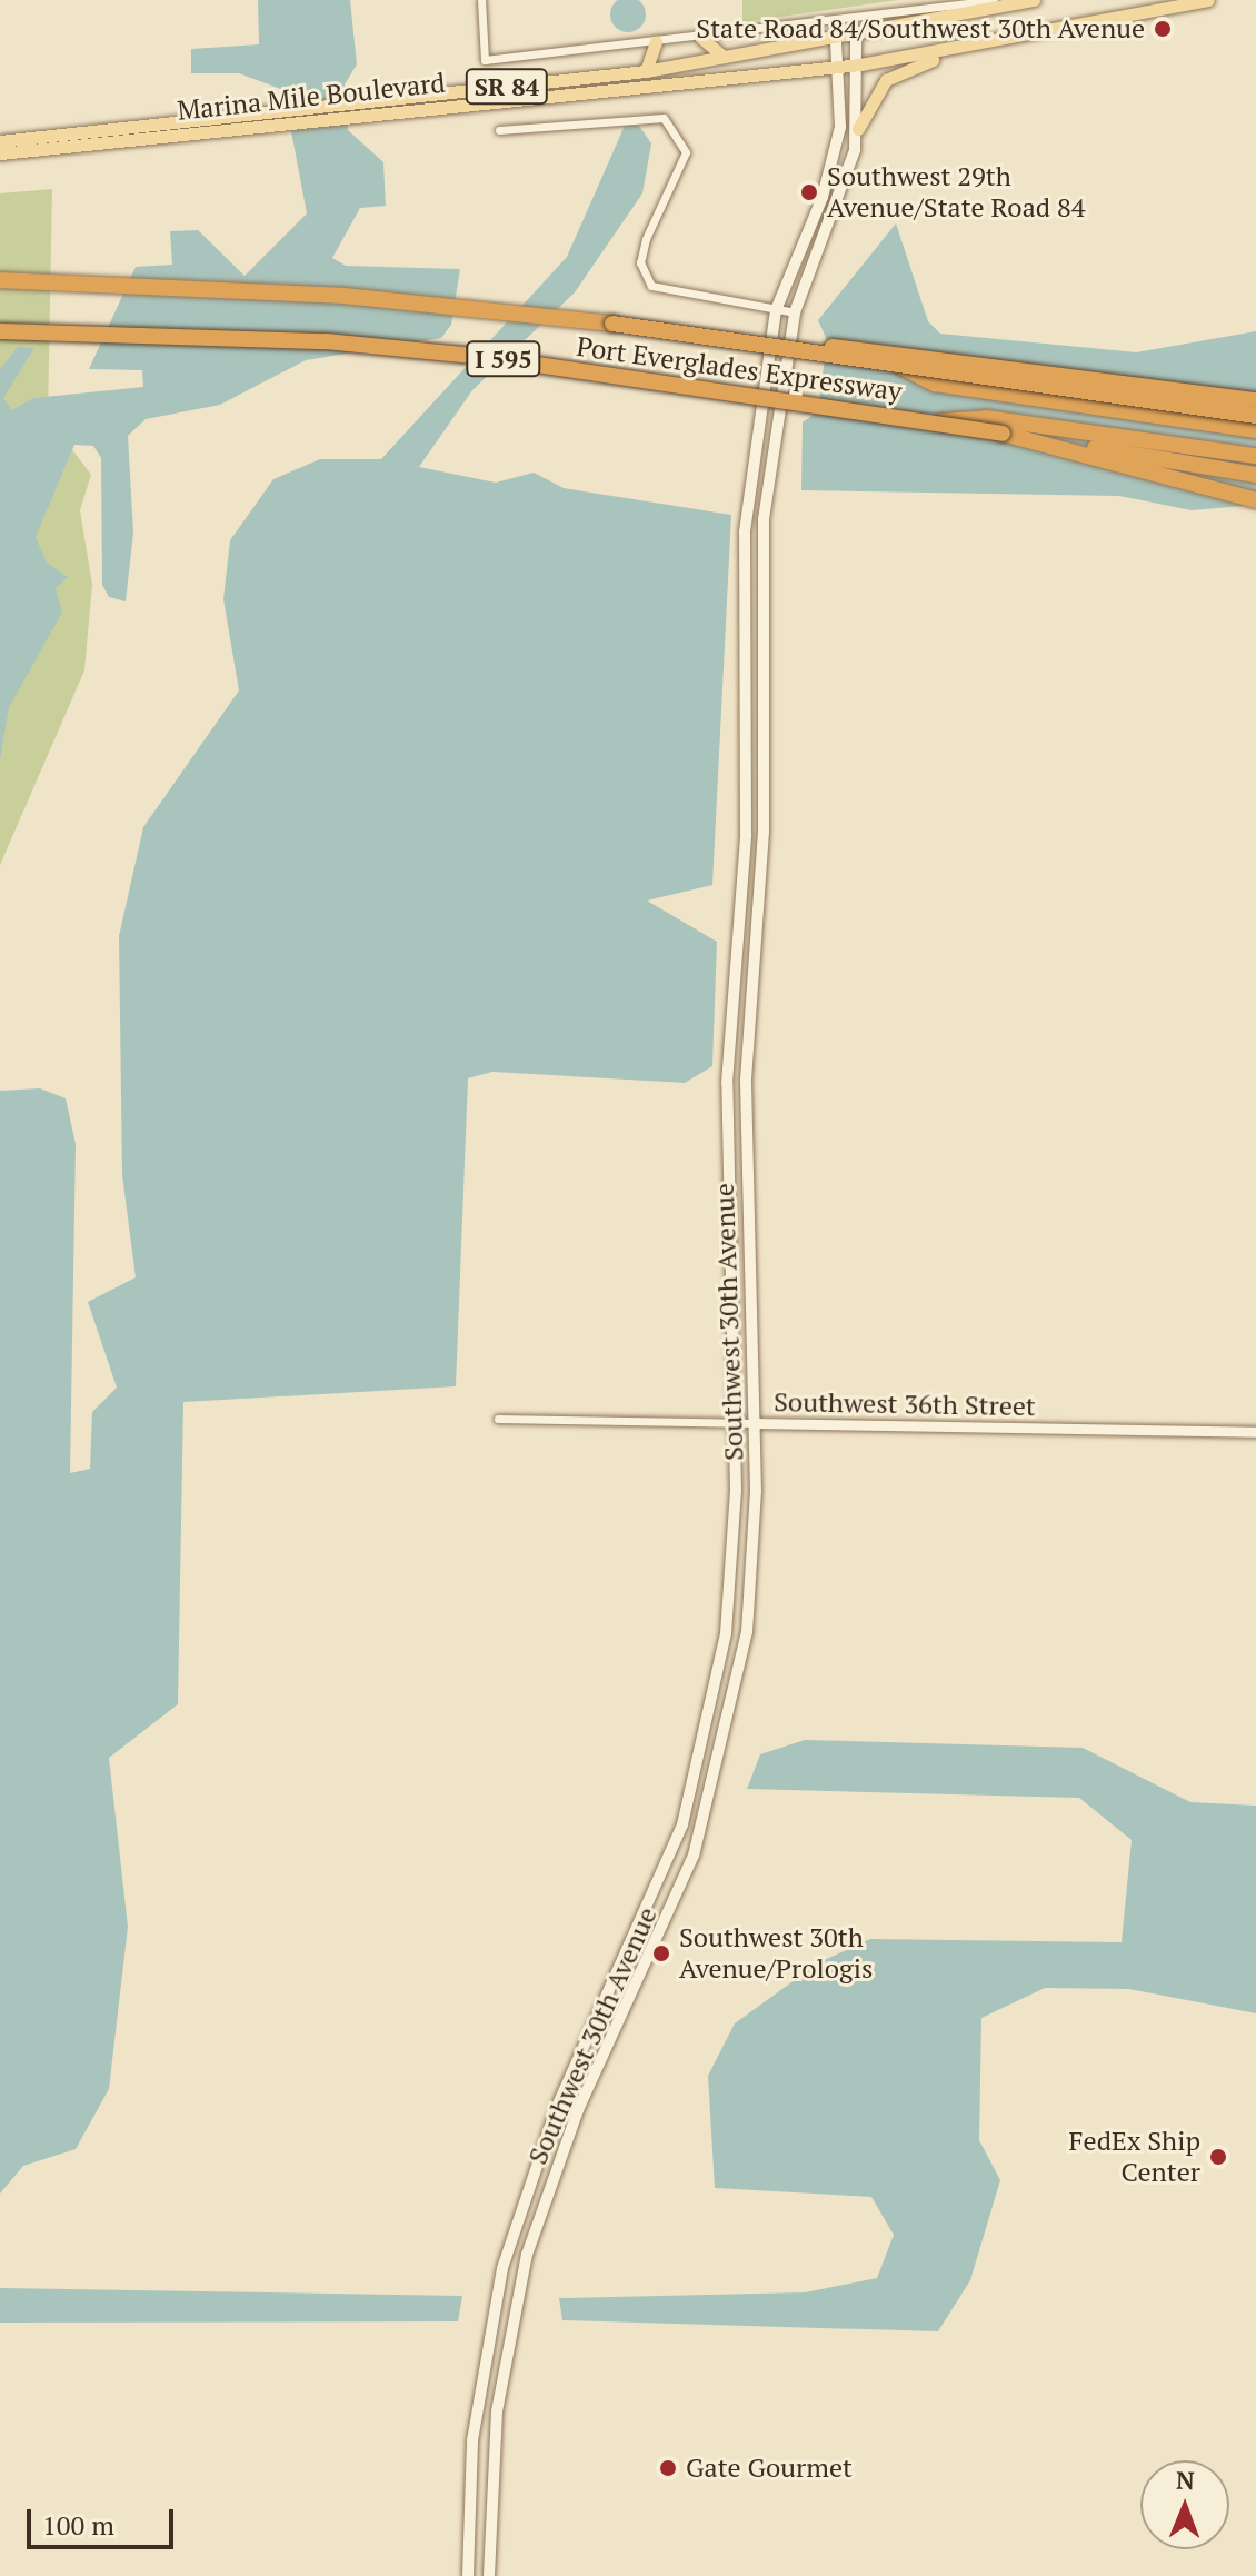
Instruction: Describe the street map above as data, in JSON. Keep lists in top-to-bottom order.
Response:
{
  "streets": {
    "highway": ["I 595", "Port Everglades Expressway"],
    "main road": ["SR 84", "Marina Mile Boulevard", "Southwest 30th Avenue"],
    "street": ["Southwest 36th Street"]
  },
  "crossings": [
    ["SR 84", "Marina Mile Boulevard"],
    ["SR 84", "Southwest 30th Avenue"],
    ["Marina Mile Boulevard", "Southwest 30th Avenue"],
    ["Southwest 30th Avenue", "Southwest 36th Street"]
  ],
  "places": [
    "State Road 84/Southwest 30th Avenue",
    "Southwest 29th Avenue/State Road 84",
    "Southwest 30th Avenue/Prologis",
    "FedEx Ship Center",
    "Gate Gourmet"
  ],
  "scale_bar": "100 m",
  "north": "top"
}
